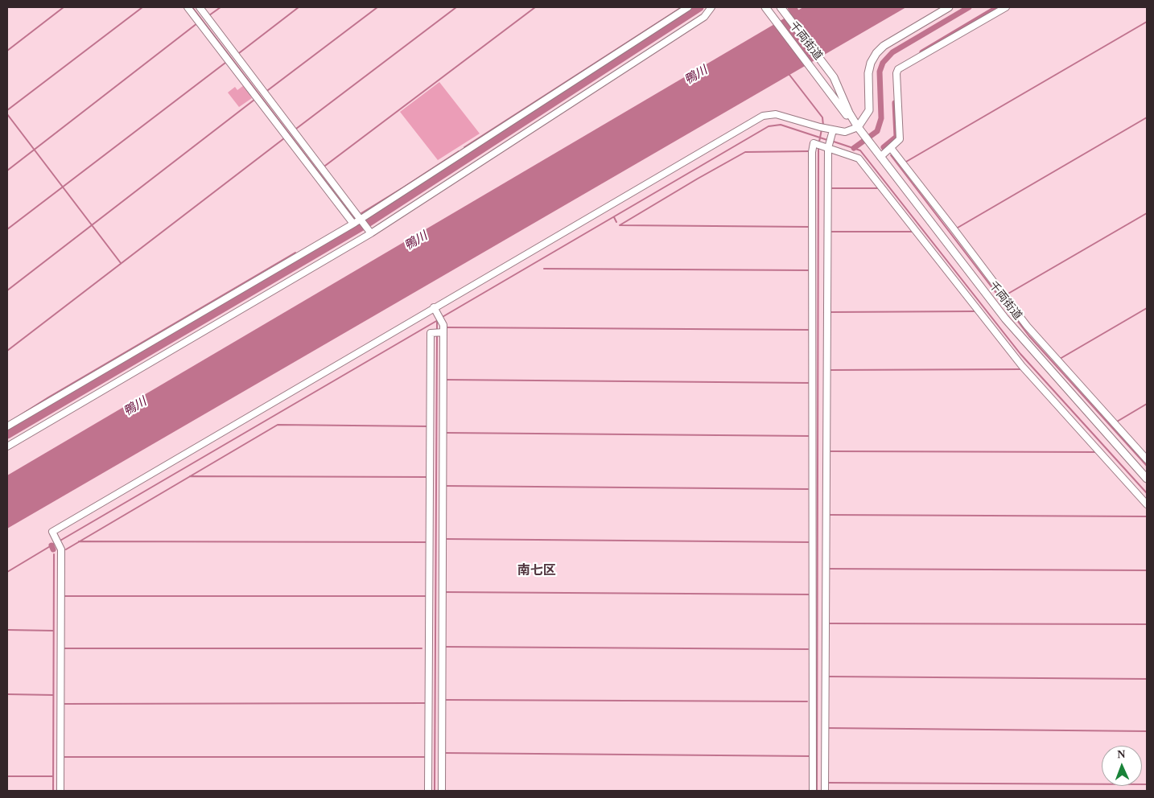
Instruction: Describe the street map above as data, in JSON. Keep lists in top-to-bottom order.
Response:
{
  "streets": {
    "street": ["千両街道"]
  },
  "districts": ["南七区"],
  "water": ["鴨川"],
  "north": "top"
}
